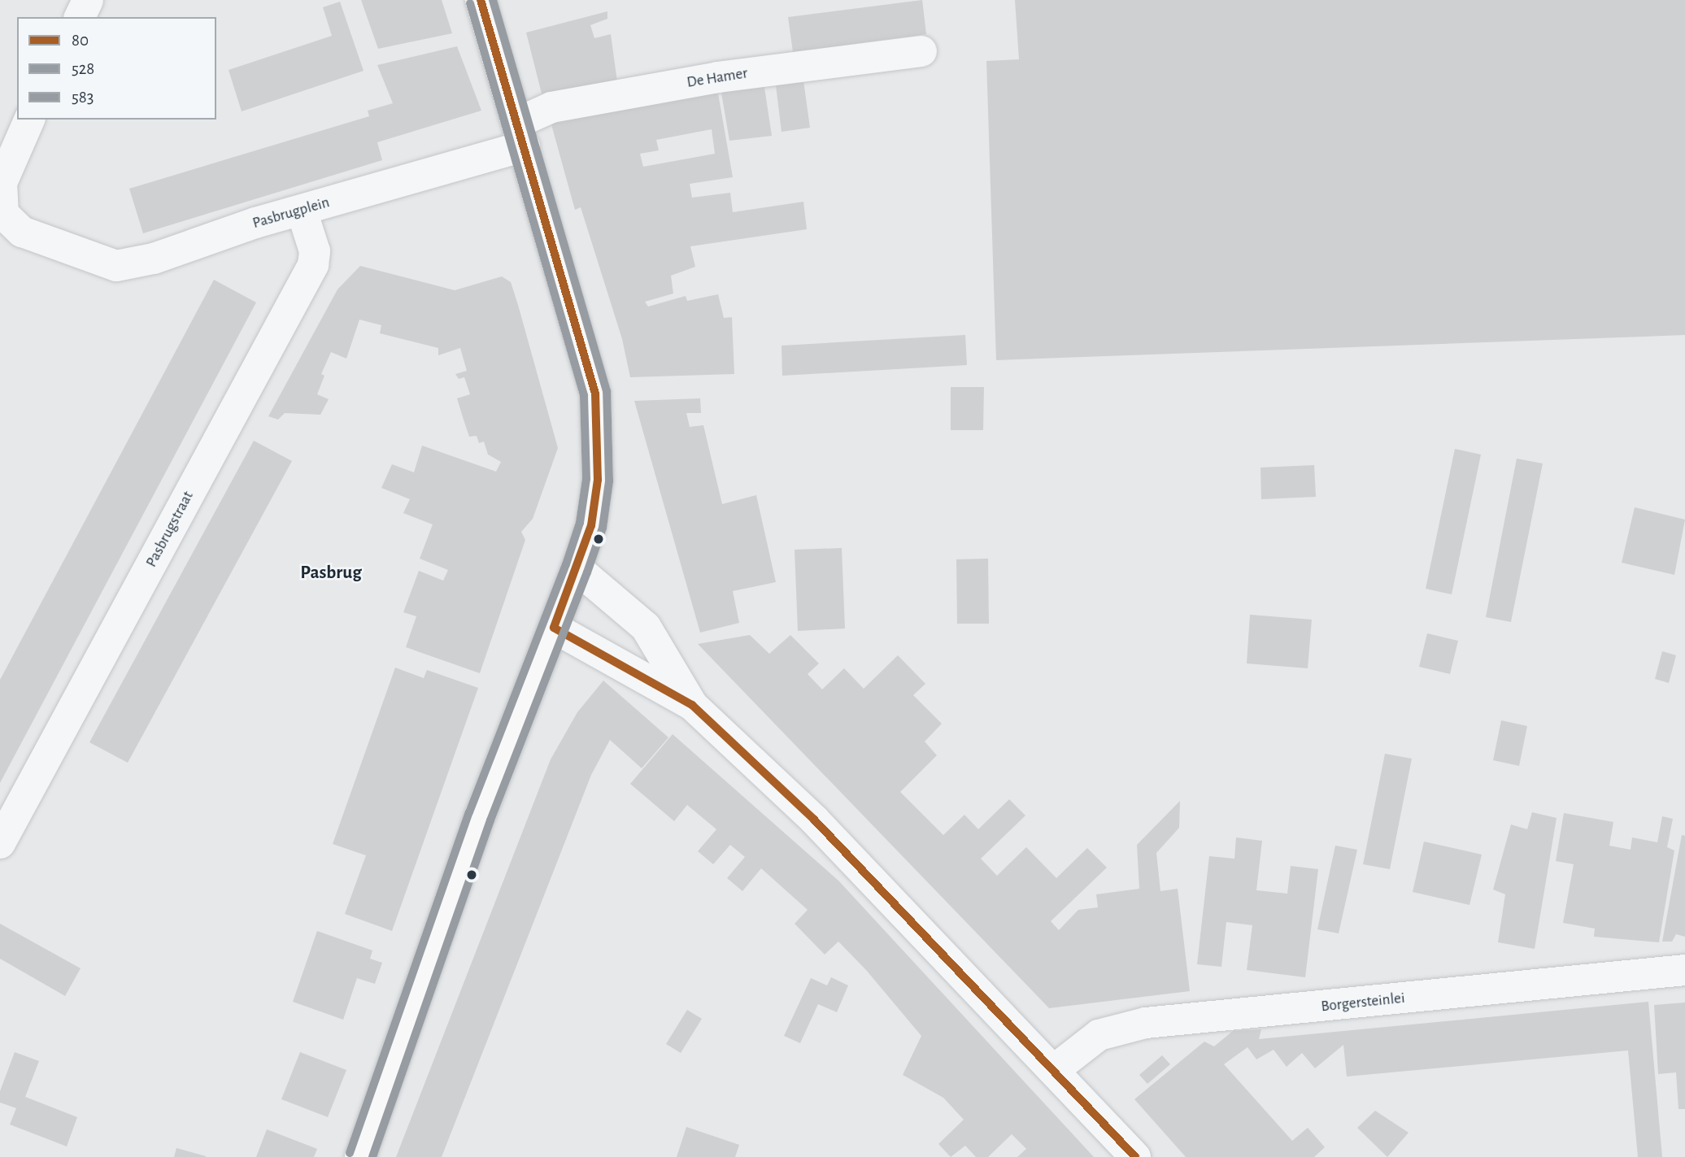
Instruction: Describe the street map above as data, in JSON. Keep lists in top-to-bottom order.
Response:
{
  "streets": {
    "street": [
      "De Hamer",
      "Pasbrugplein",
      "Pasbrugstraat",
      "Borgersteinlei"
    ]
  },
  "crossings": [
    ["De Hamer", "Pasbrugplein"],
    ["Pasbrugplein", "Pasbrugstraat"]
  ],
  "districts": ["Pasbrug"],
  "lines": ["transit line 80", "transit line 528", "transit line 583"],
  "legend": ["80", "528", "583"]
}
